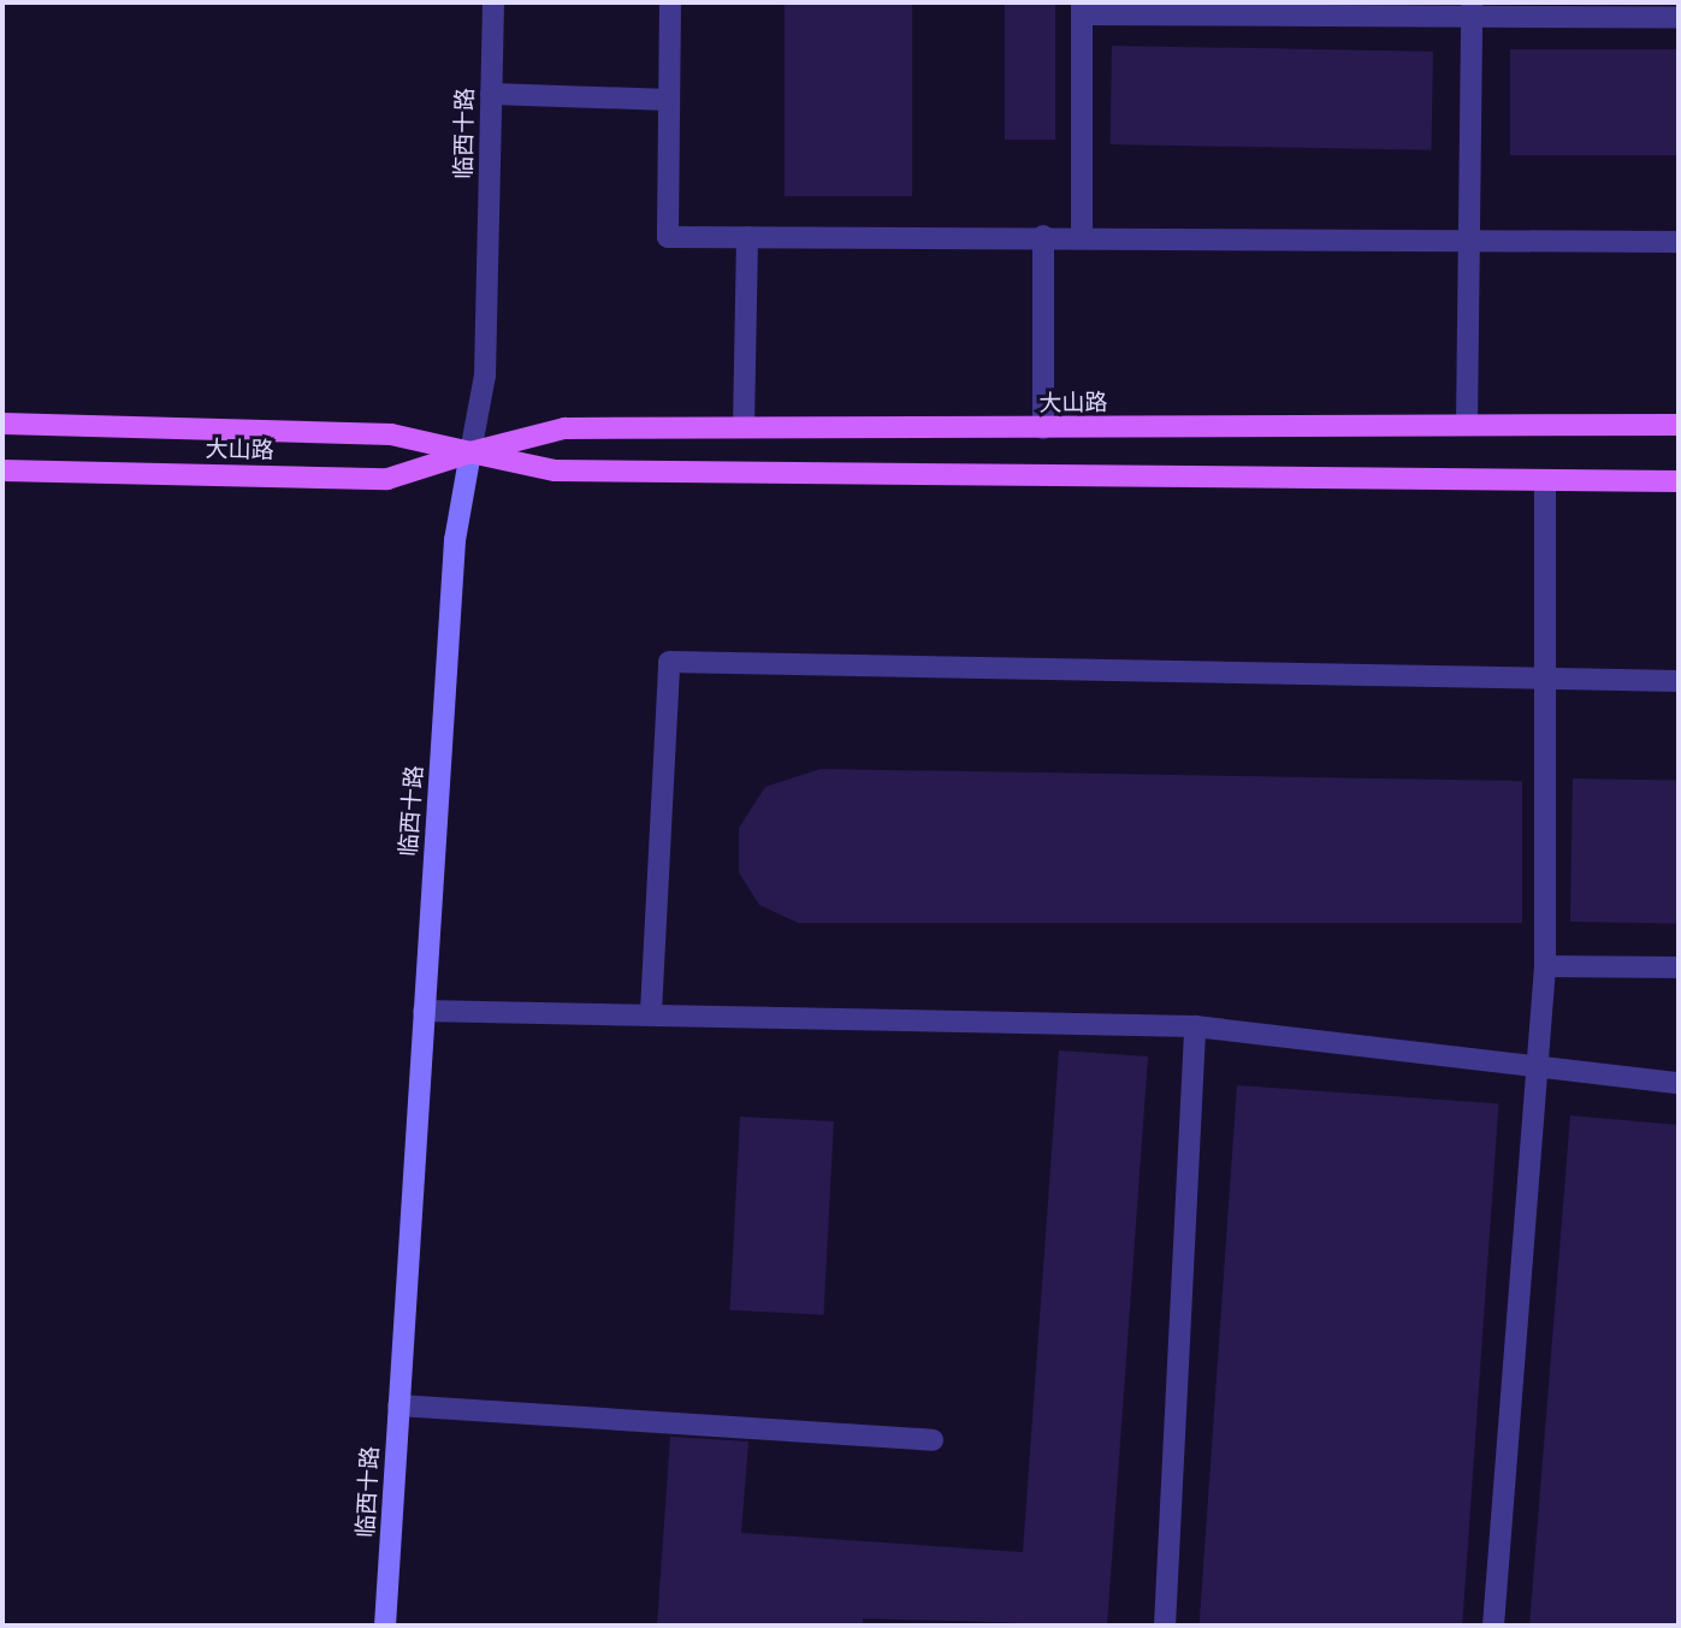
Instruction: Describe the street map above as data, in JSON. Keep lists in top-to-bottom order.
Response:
{
  "streets": {
    "main road": ["临西十路", "大山路"]
  },
  "crossings": [
    ["临西十路", "大山路"]
  ]
}
